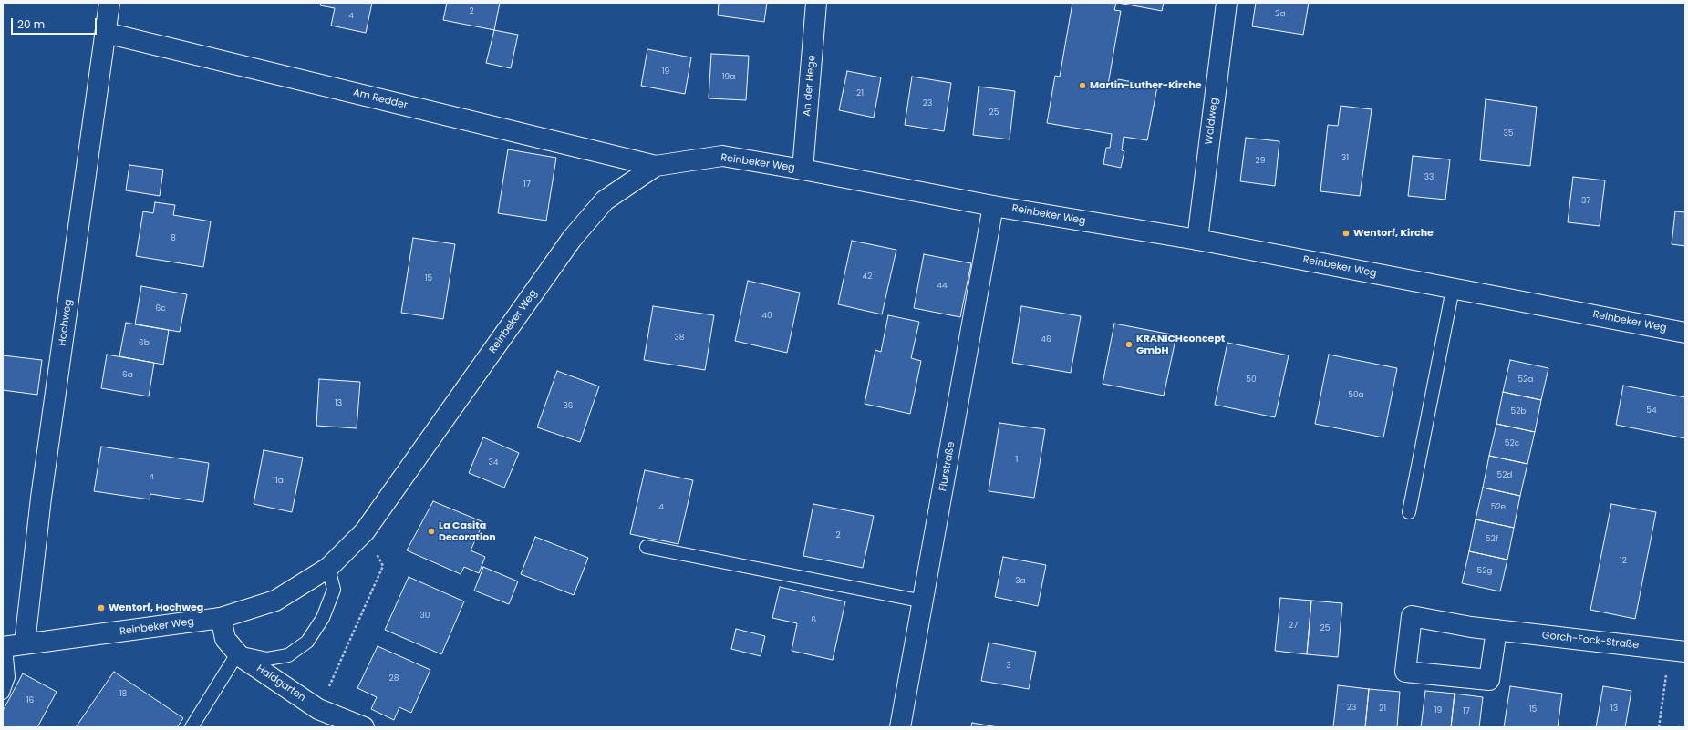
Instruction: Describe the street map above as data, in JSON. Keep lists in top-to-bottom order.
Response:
{
  "streets": {
    "street": [
      "An der Hege",
      "Am Redder",
      "Waldweg",
      "Reinbeker Weg",
      "Hochweg",
      "Flurstraße",
      "Gorch-Fock-Straße",
      "Haidgarten"
    ]
  },
  "crossings": [
    ["An der Hege", "Reinbeker Weg"],
    ["Am Redder", "Reinbeker Weg"],
    ["Am Redder", "Hochweg"],
    ["Waldweg", "Reinbeker Weg"],
    ["Reinbeker Weg", "Hochweg"],
    ["Reinbeker Weg", "Flurstraße"],
    ["Reinbeker Weg", "Haidgarten"]
  ],
  "places": [
    "Martin-Luther-Kirche",
    "Wentorf, Kirche",
    "KRANICHconcept GmbH",
    "La Casita Decoration",
    "Wentorf, Hochweg"
  ],
  "house_numbers": [
    "2",
    "2a",
    "4",
    "19",
    "19a",
    "21",
    "23",
    "25",
    "35",
    "31",
    "29",
    "33",
    "17",
    "37",
    "8",
    "42",
    "15",
    "44",
    "6c",
    "40",
    "38",
    "46",
    "6b",
    "6a",
    "50",
    "52a",
    "50a",
    "13",
    "36",
    "54",
    "52b",
    "52c",
    "1",
    "34",
    "52d",
    "4",
    "11a",
    "4",
    "52e",
    "2",
    "52f",
    "12",
    "52g",
    "3a",
    "30",
    "6",
    "27",
    "25",
    "3",
    "28",
    "18",
    "16",
    "23",
    "21",
    "13",
    "15",
    "19",
    "17"
  ],
  "scale_bar": "20 m"
}
